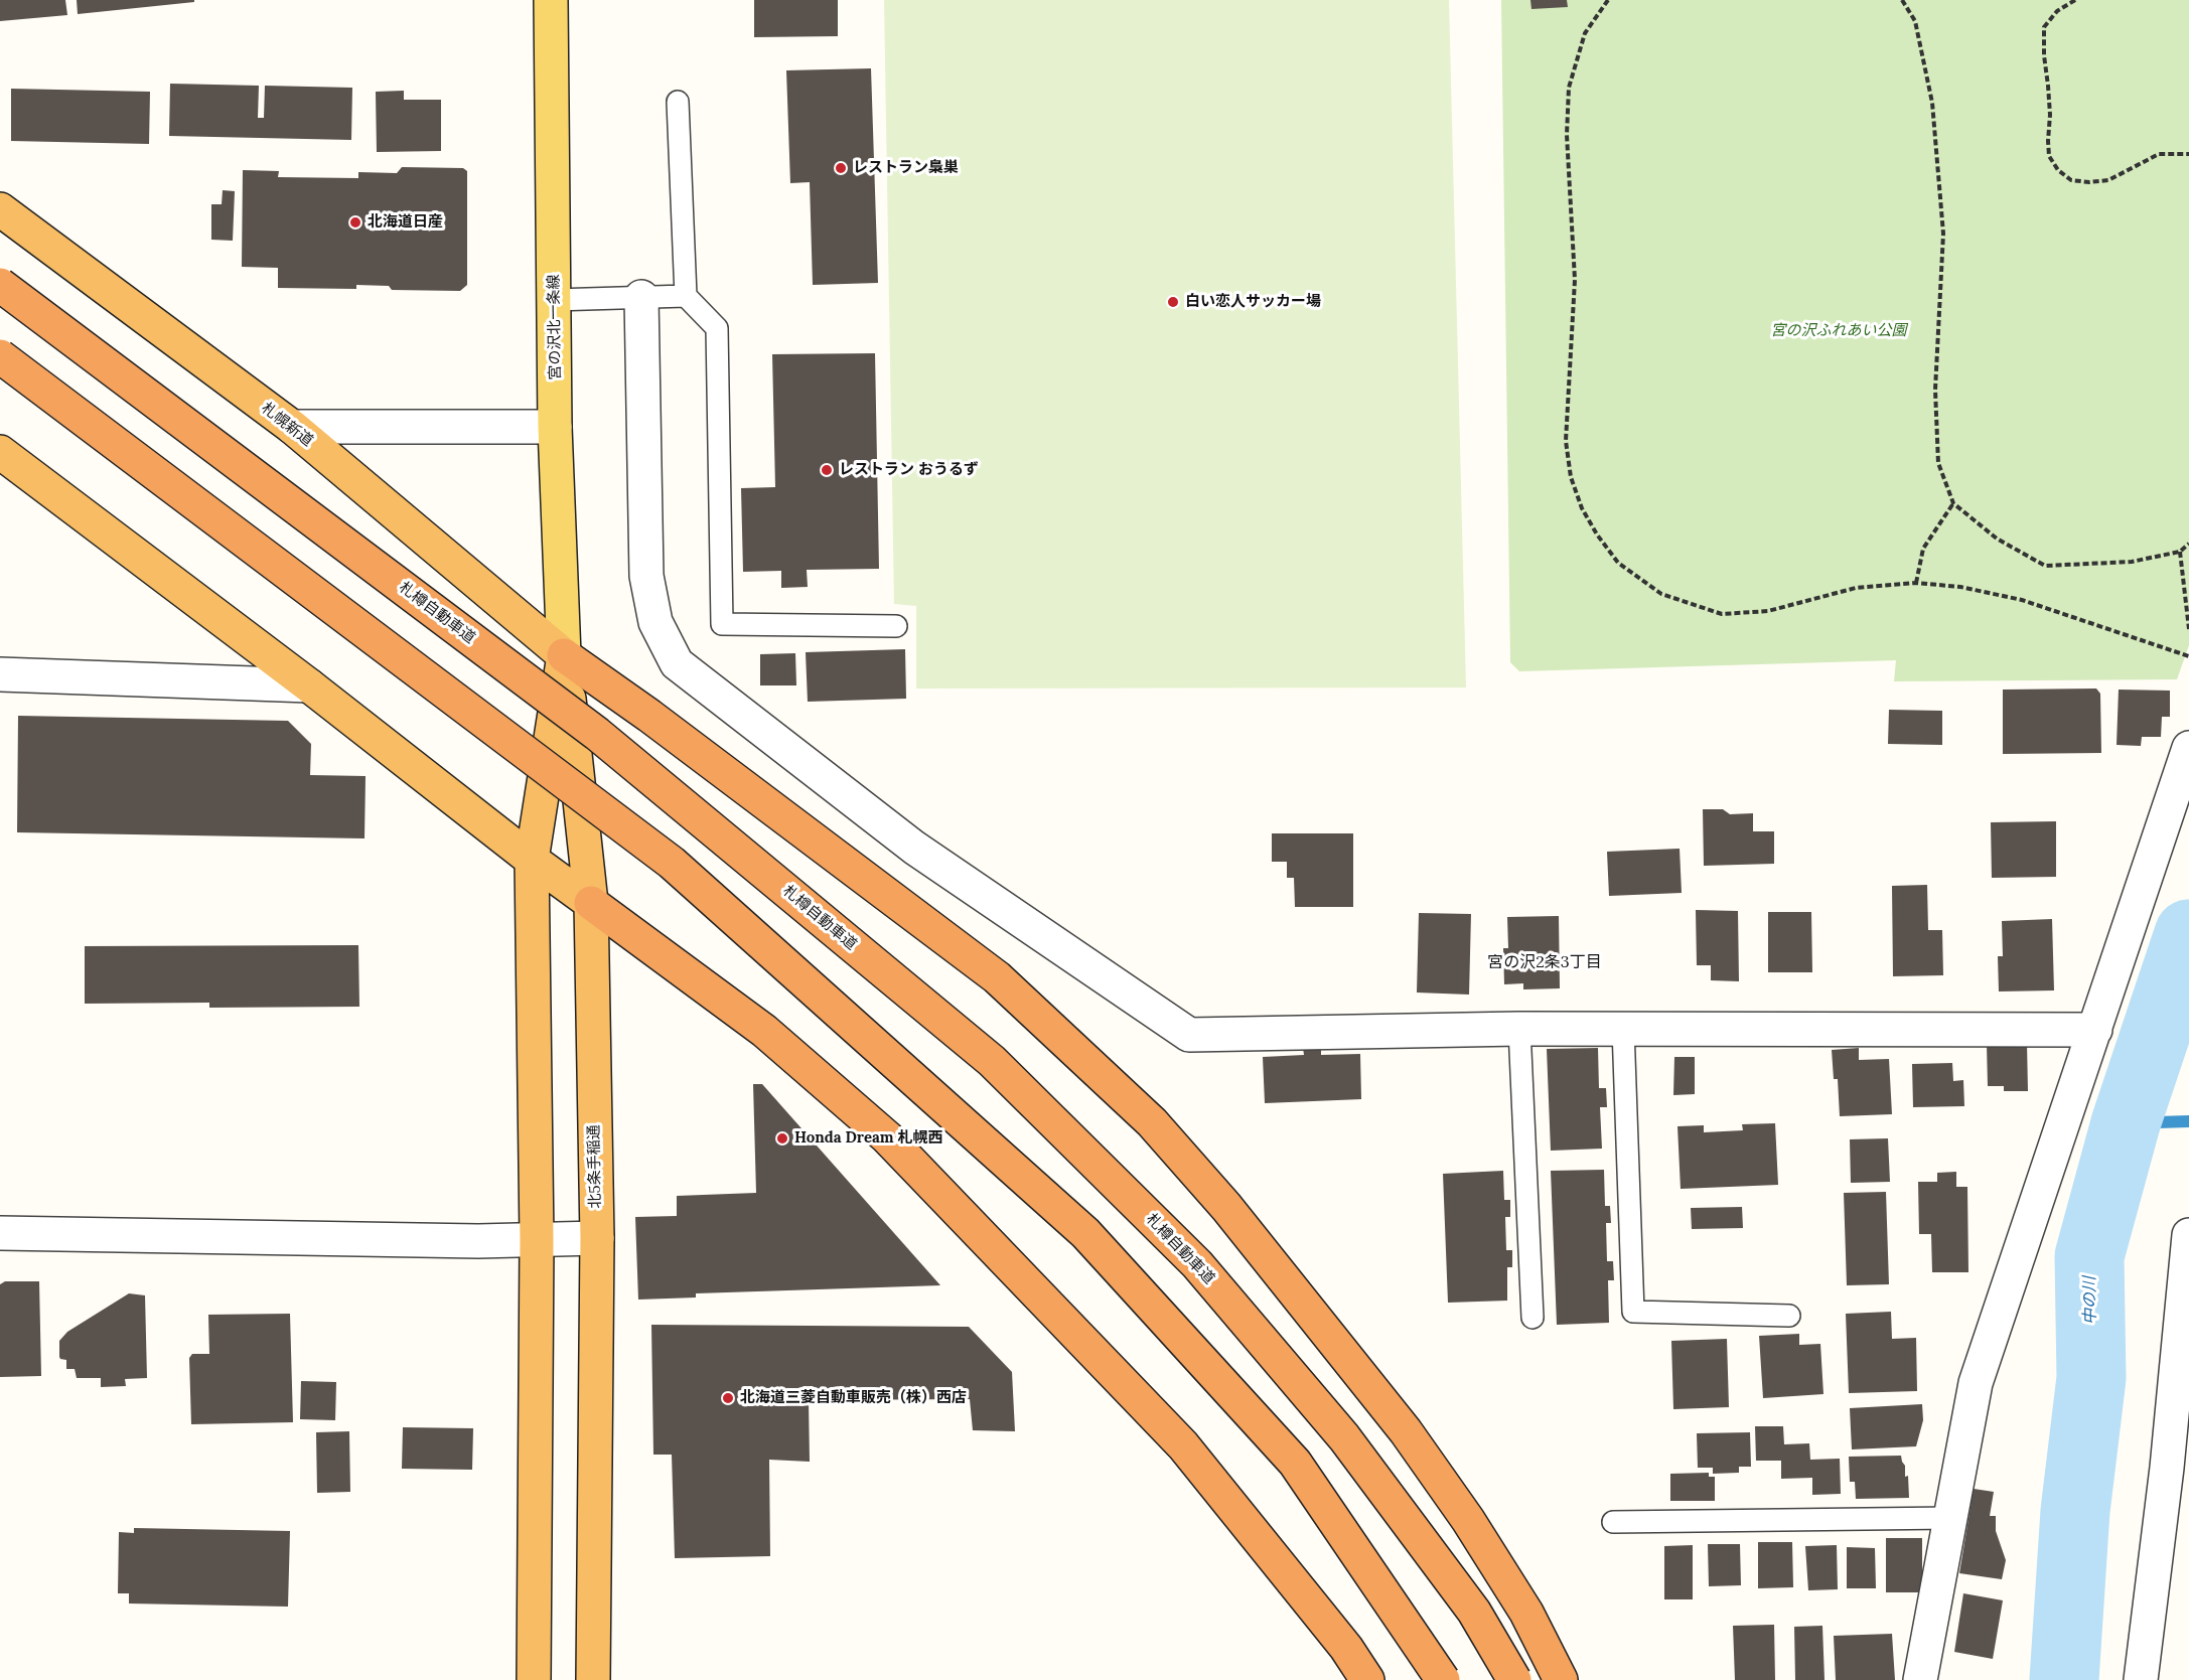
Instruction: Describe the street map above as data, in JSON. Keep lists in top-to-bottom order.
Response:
{
  "streets": {
    "highway": ["札幌新道", "札樽自動車道", "北5条手稲通"],
    "main road": ["宮の沢北一条線"]
  },
  "crossings": [
    ["宮の沢北一条線", "札幌新道"],
    ["宮の沢北一条線", "北5条手稲通"],
    ["札幌新道", "北5条手稲通"]
  ],
  "districts": ["宮の沢2条3丁目"],
  "water": ["中の川"],
  "parks": ["宮の沢ふれあい公園"],
  "places": [
    "レストラン梟巣",
    "北海道日産",
    "白い恋人サッカー場",
    "レストラン おうるず",
    "Honda Dream 札幌西",
    "北海道三菱自動車販売（株）西店"
  ]
}
